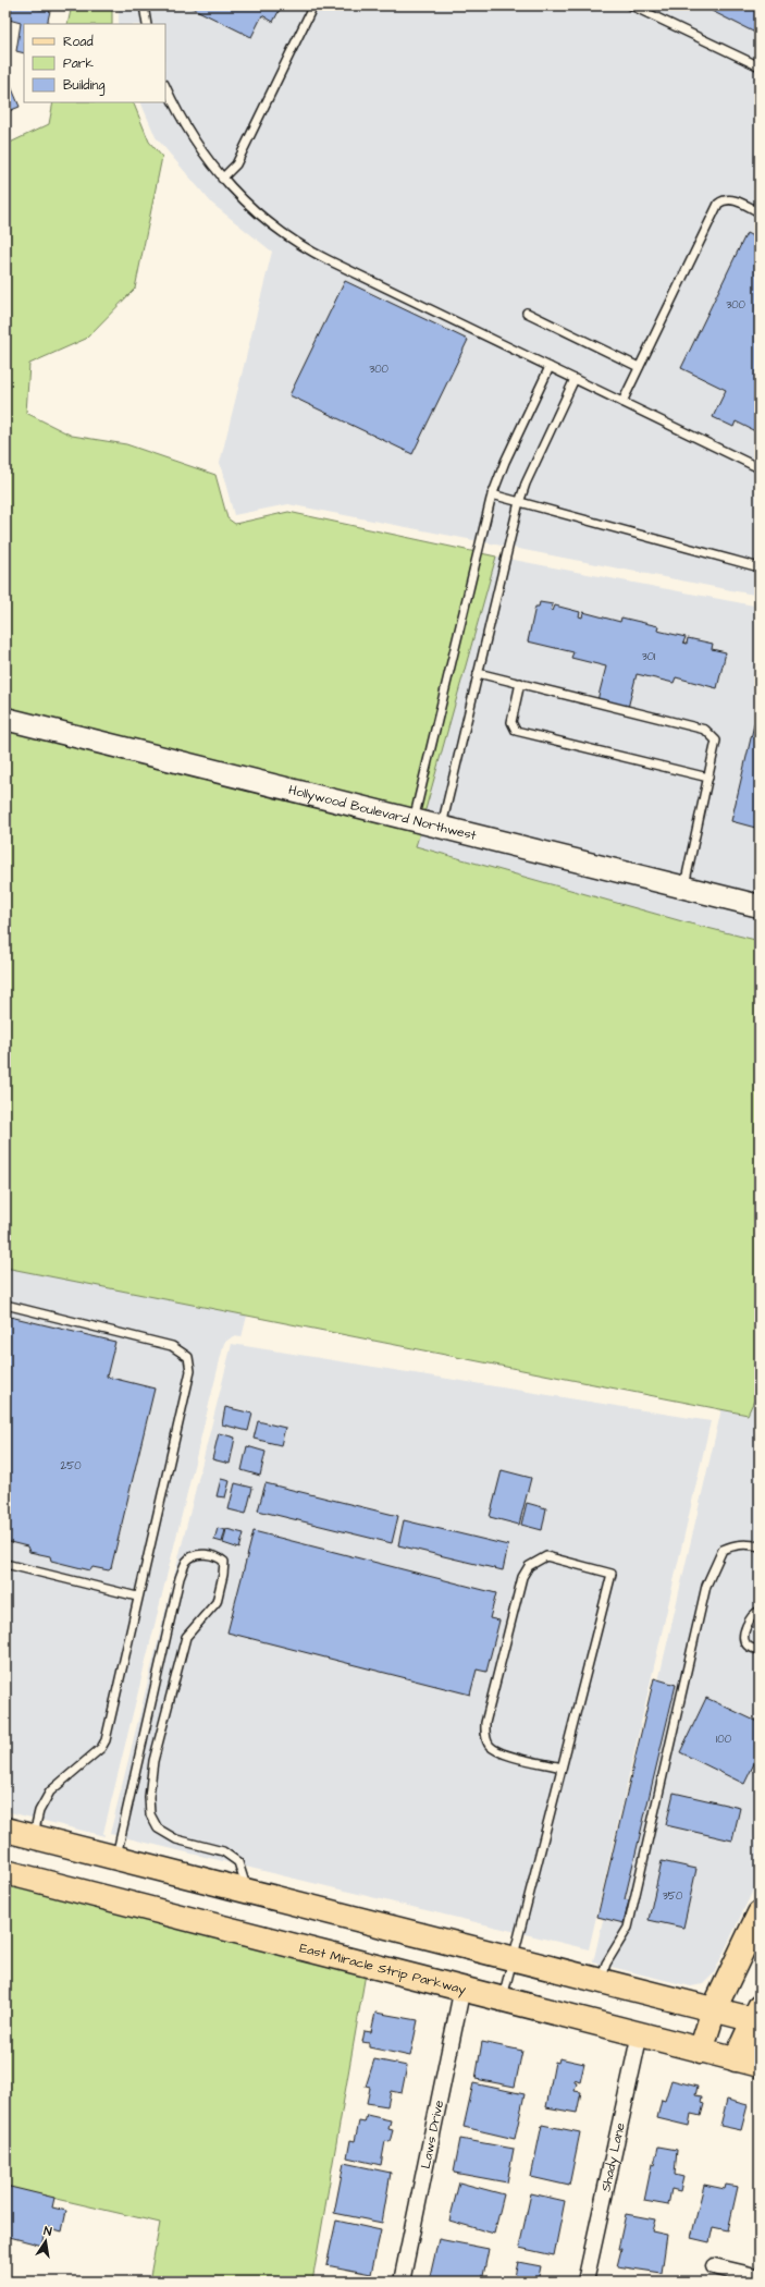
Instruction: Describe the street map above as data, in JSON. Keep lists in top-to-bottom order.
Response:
{
  "streets": {
    "main road": ["East Miracle Strip Parkway"],
    "street": ["Hollywood Boulevard Northwest", "Laws Drive", "Shady Lane"]
  },
  "crossings": [
    ["East Miracle Strip Parkway", "Laws Drive"],
    ["East Miracle Strip Parkway", "Shady Lane"]
  ],
  "house_numbers": [
    "300",
    "300",
    "301",
    "250",
    "100",
    "350"
  ],
  "legend": ["Road", "Park", "Building"],
  "north": "top"
}
